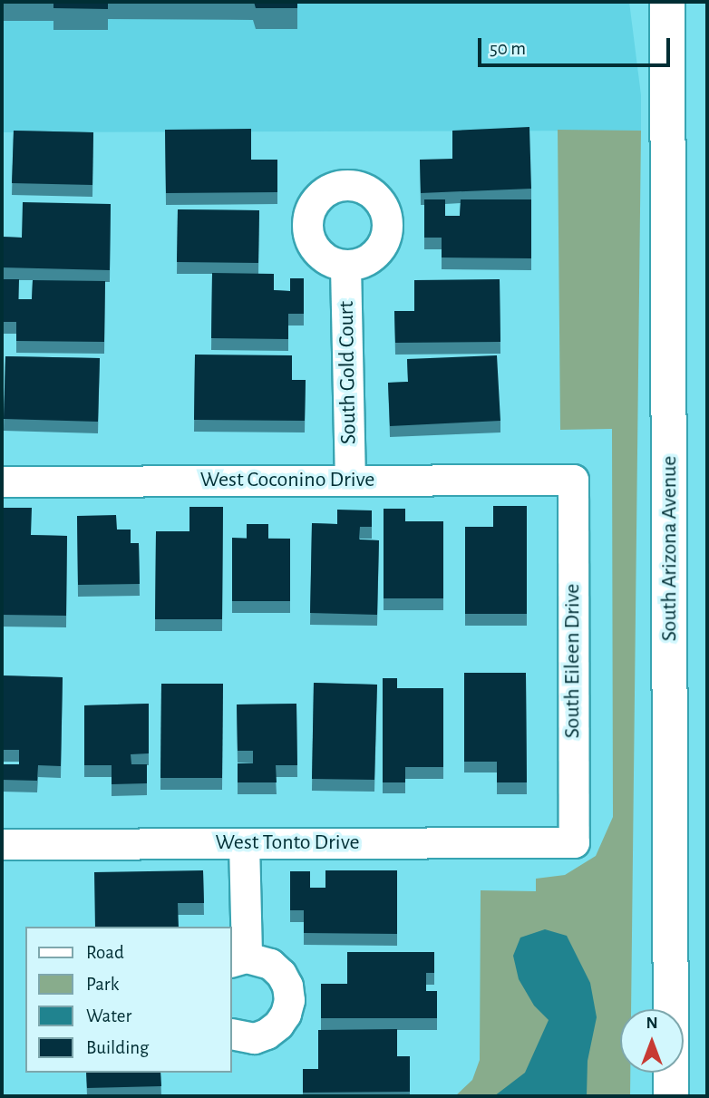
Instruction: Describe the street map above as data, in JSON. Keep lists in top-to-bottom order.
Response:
{
  "streets": {
    "main road": ["South Arizona Avenue"],
    "street": [
      "South Gold Court",
      "West Coconino Drive",
      "South Eileen Drive",
      "West Tonto Drive"
    ]
  },
  "crossings": [
    ["South Gold Court", "West Coconino Drive"],
    ["West Coconino Drive", "South Eileen Drive"],
    ["South Eileen Drive", "West Tonto Drive"]
  ],
  "legend": [
    "Road",
    "Park",
    "Water",
    "Building"
  ],
  "scale_bar": "50 m",
  "north": "top"
}
